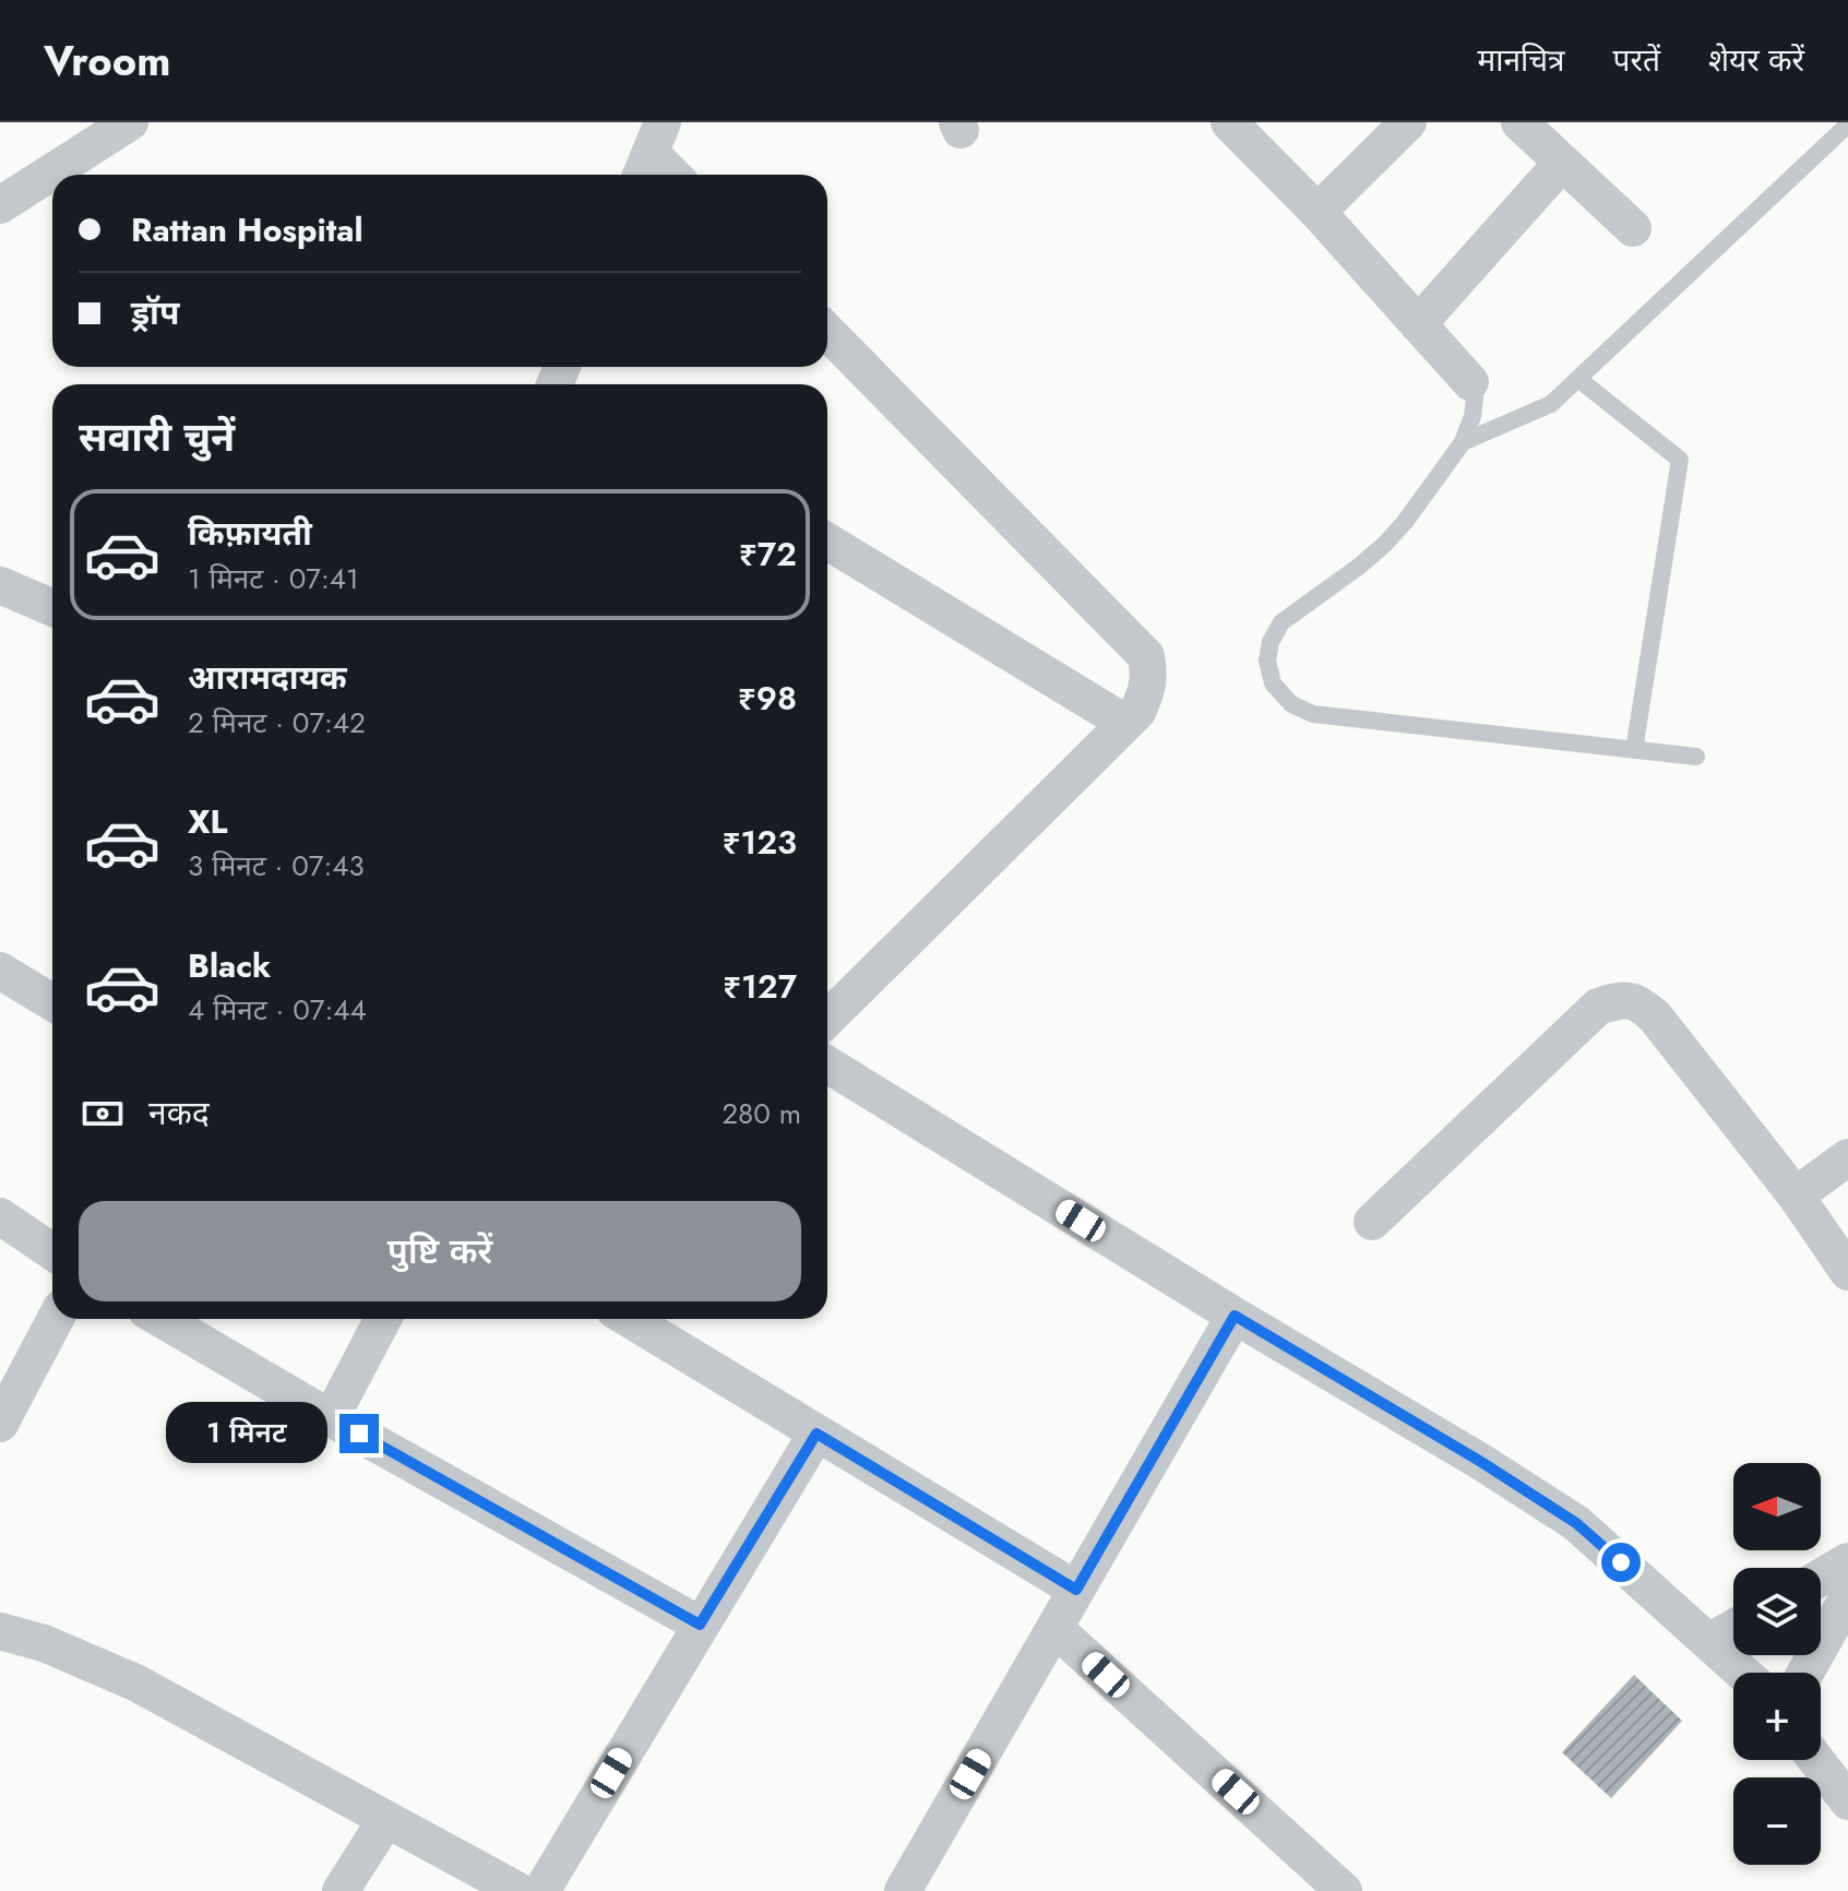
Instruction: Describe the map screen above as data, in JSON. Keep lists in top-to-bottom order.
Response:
{
  "north": "left",
  "page": {
    "header": "Vroom",
    "nav": ["मानचित्र", "परतें", "शेयर करें"],
    "banner": ["Rattan Hospital", "ड्रॉप"],
    "heading": "सवारी चुनें",
    "list": [
      {
        "name": "किफ़ायती",
        "note": "1 मिनट · 07:41",
        "value": "₹72"
      },
      {
        "name": "आरामदायक",
        "note": "2 मिनट · 07:42",
        "value": "₹98"
      },
      {
        "name": "XL",
        "note": "3 मिनट · 07:43",
        "value": "₹123"
      },
      {
        "name": "Black",
        "note": "4 मिनट · 07:44",
        "value": "₹127"
      }
    ],
    "pay": ["नकद", "280 m"],
    "buttons": "पुष्टि करें",
    "bubble": "1 मिनट",
    "map_buttons": ["+", "−"]
  }
}
